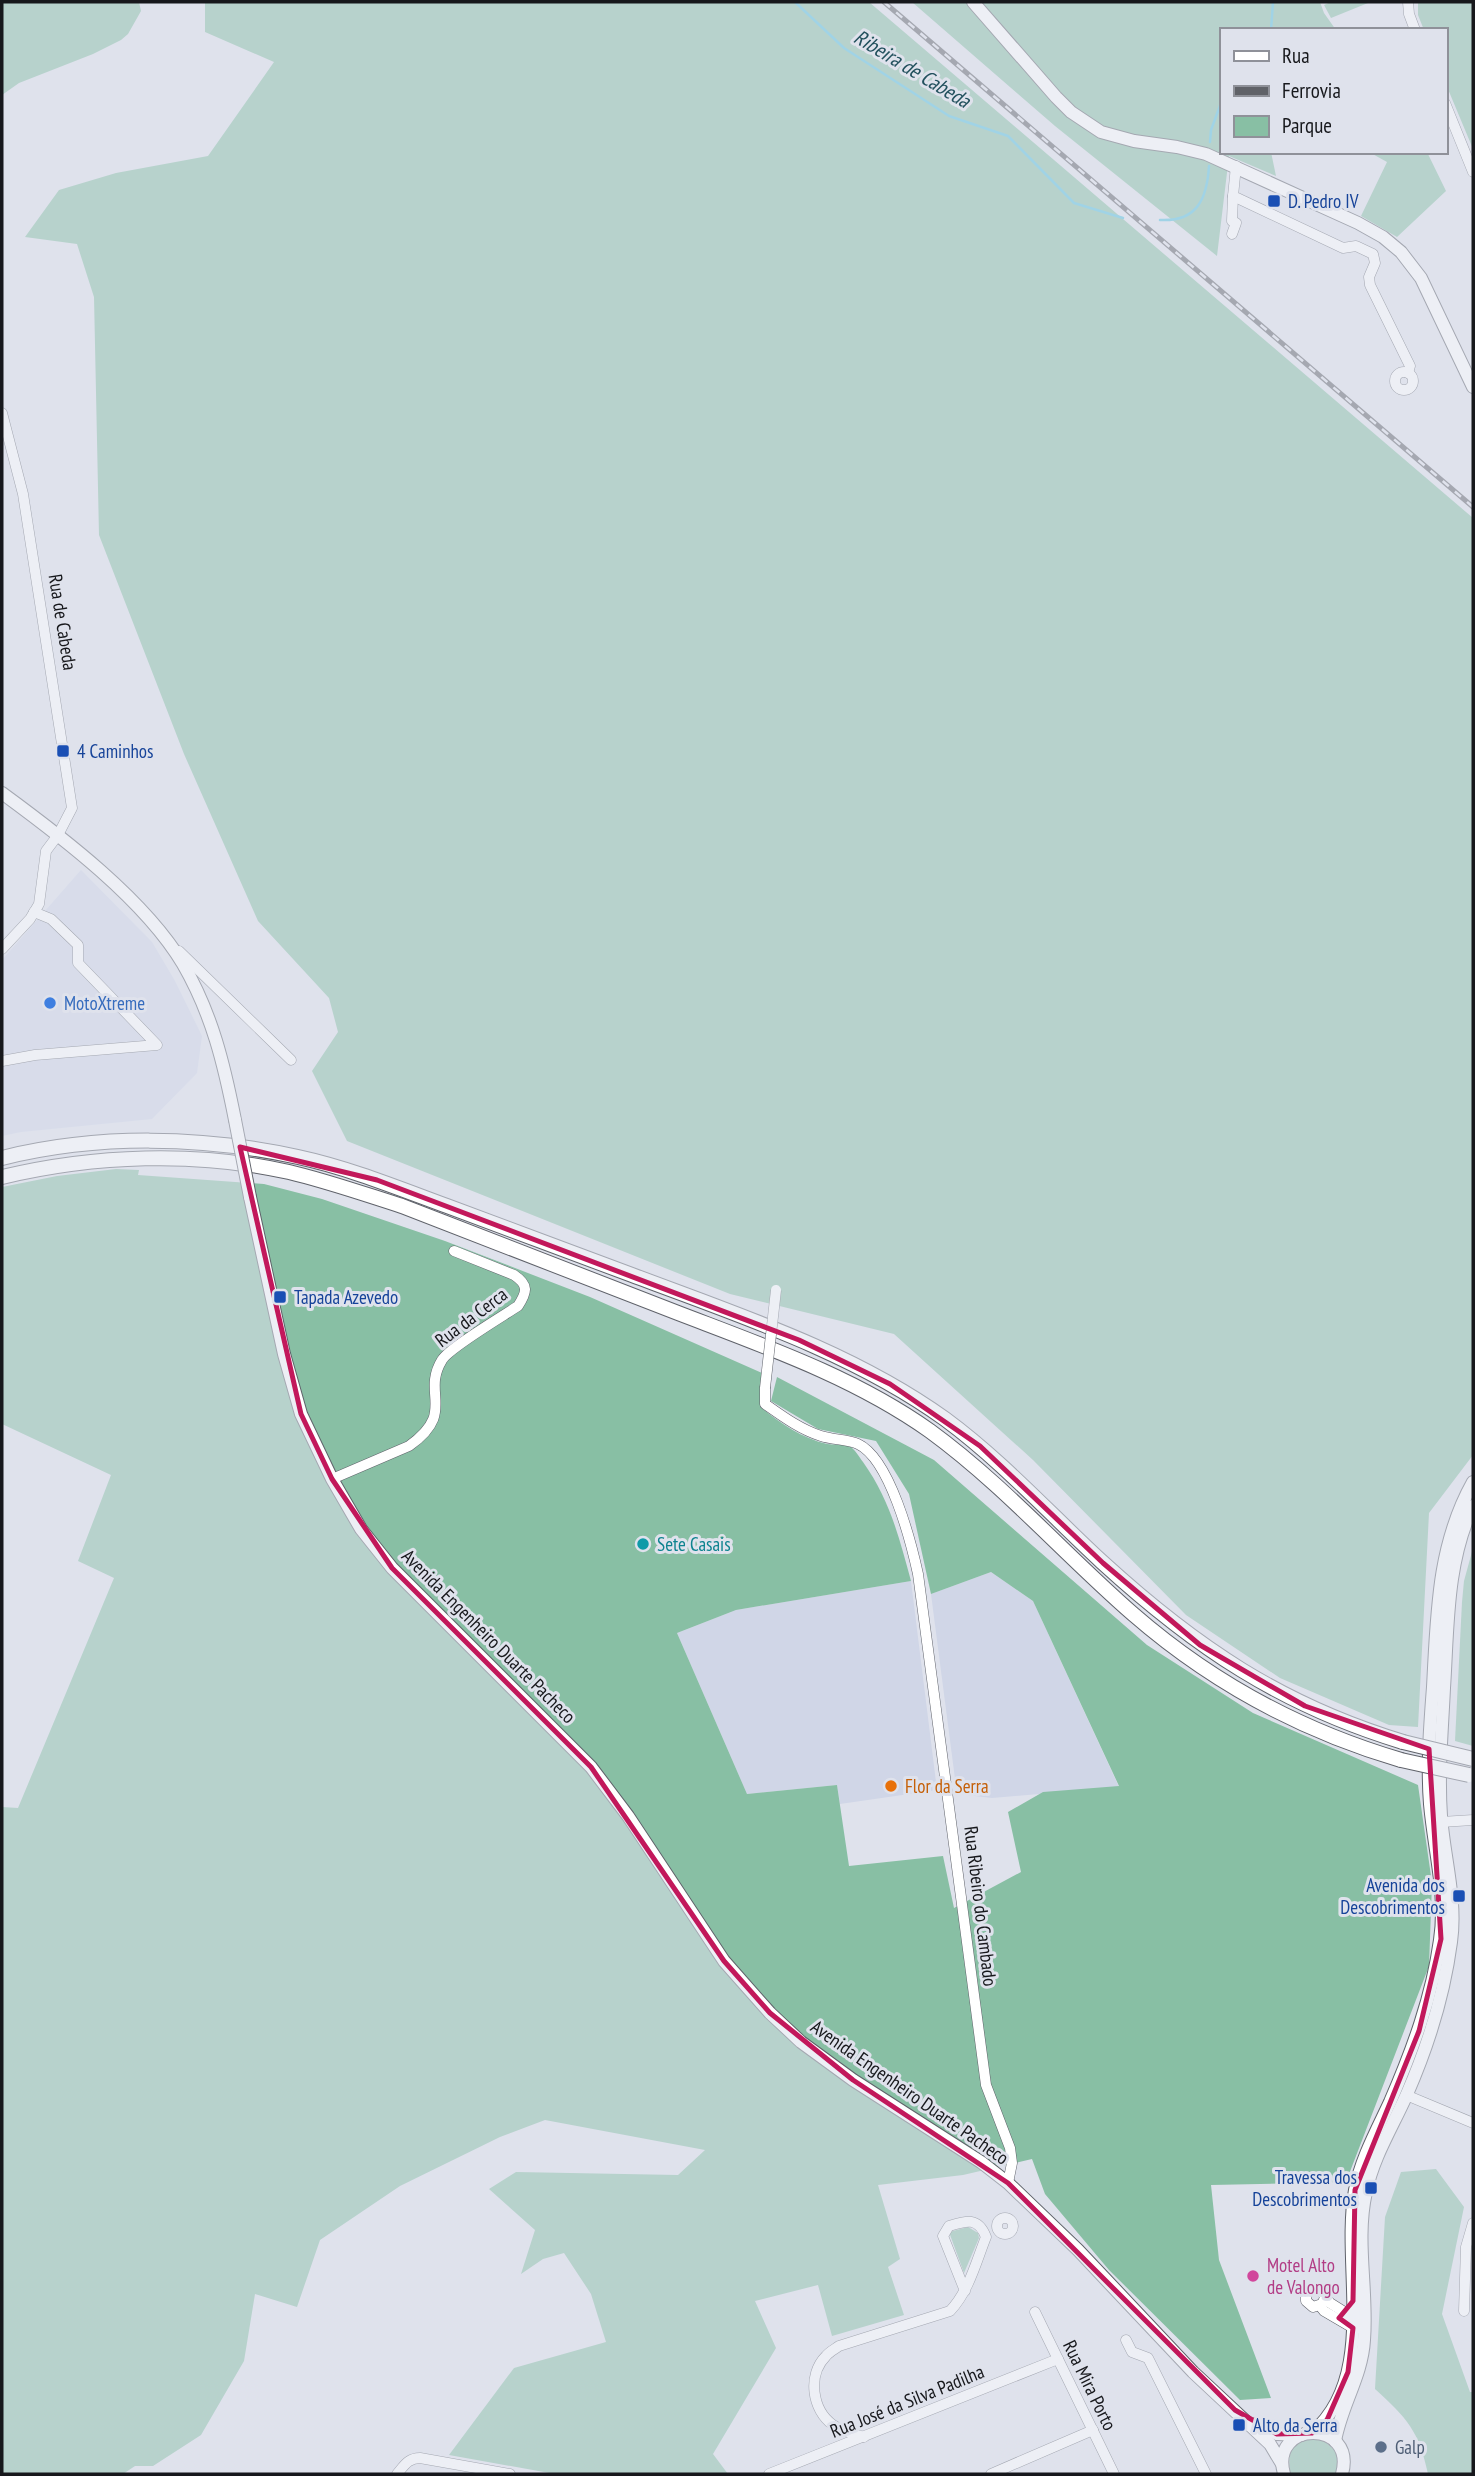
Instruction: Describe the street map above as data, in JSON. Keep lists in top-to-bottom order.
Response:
{
  "streets": {
    "main road": ["Avenida Engenheiro Duarte Pacheco"],
    "street": [
      "Rua de Cabeda",
      "Rua da Cerca",
      "Rua Ribeiro do Cambado",
      "Rua Mira Porto",
      "Rua José da Silva Padilha"
    ]
  },
  "crossings": [
    ["Rua de Cabeda", "Avenida Engenheiro Duarte Pacheco"],
    ["Rua da Cerca", "Avenida Engenheiro Duarte Pacheco"],
    ["Avenida Engenheiro Duarte Pacheco", "Rua Ribeiro do Cambado"],
    ["Rua Mira Porto", "Rua José da Silva Padilha"]
  ],
  "water": ["Ribeira de Cabeda"],
  "places": {
    "transit": [
      "D. Pedro IV",
      "4 Caminhos",
      "Tapada Azevedo",
      "Avenida dos Descobrimentos",
      "Travessa dos Descobrimentos",
      "Alto da Serra"
    ],
    "other": [
      "MotoXtreme",
      "Sete Casais",
      "Flor da Serra",
      "Motel Alto de Valongo",
      "Galp"
    ]
  },
  "legend": ["Rua", "Ferrovia", "Parque"]
}
